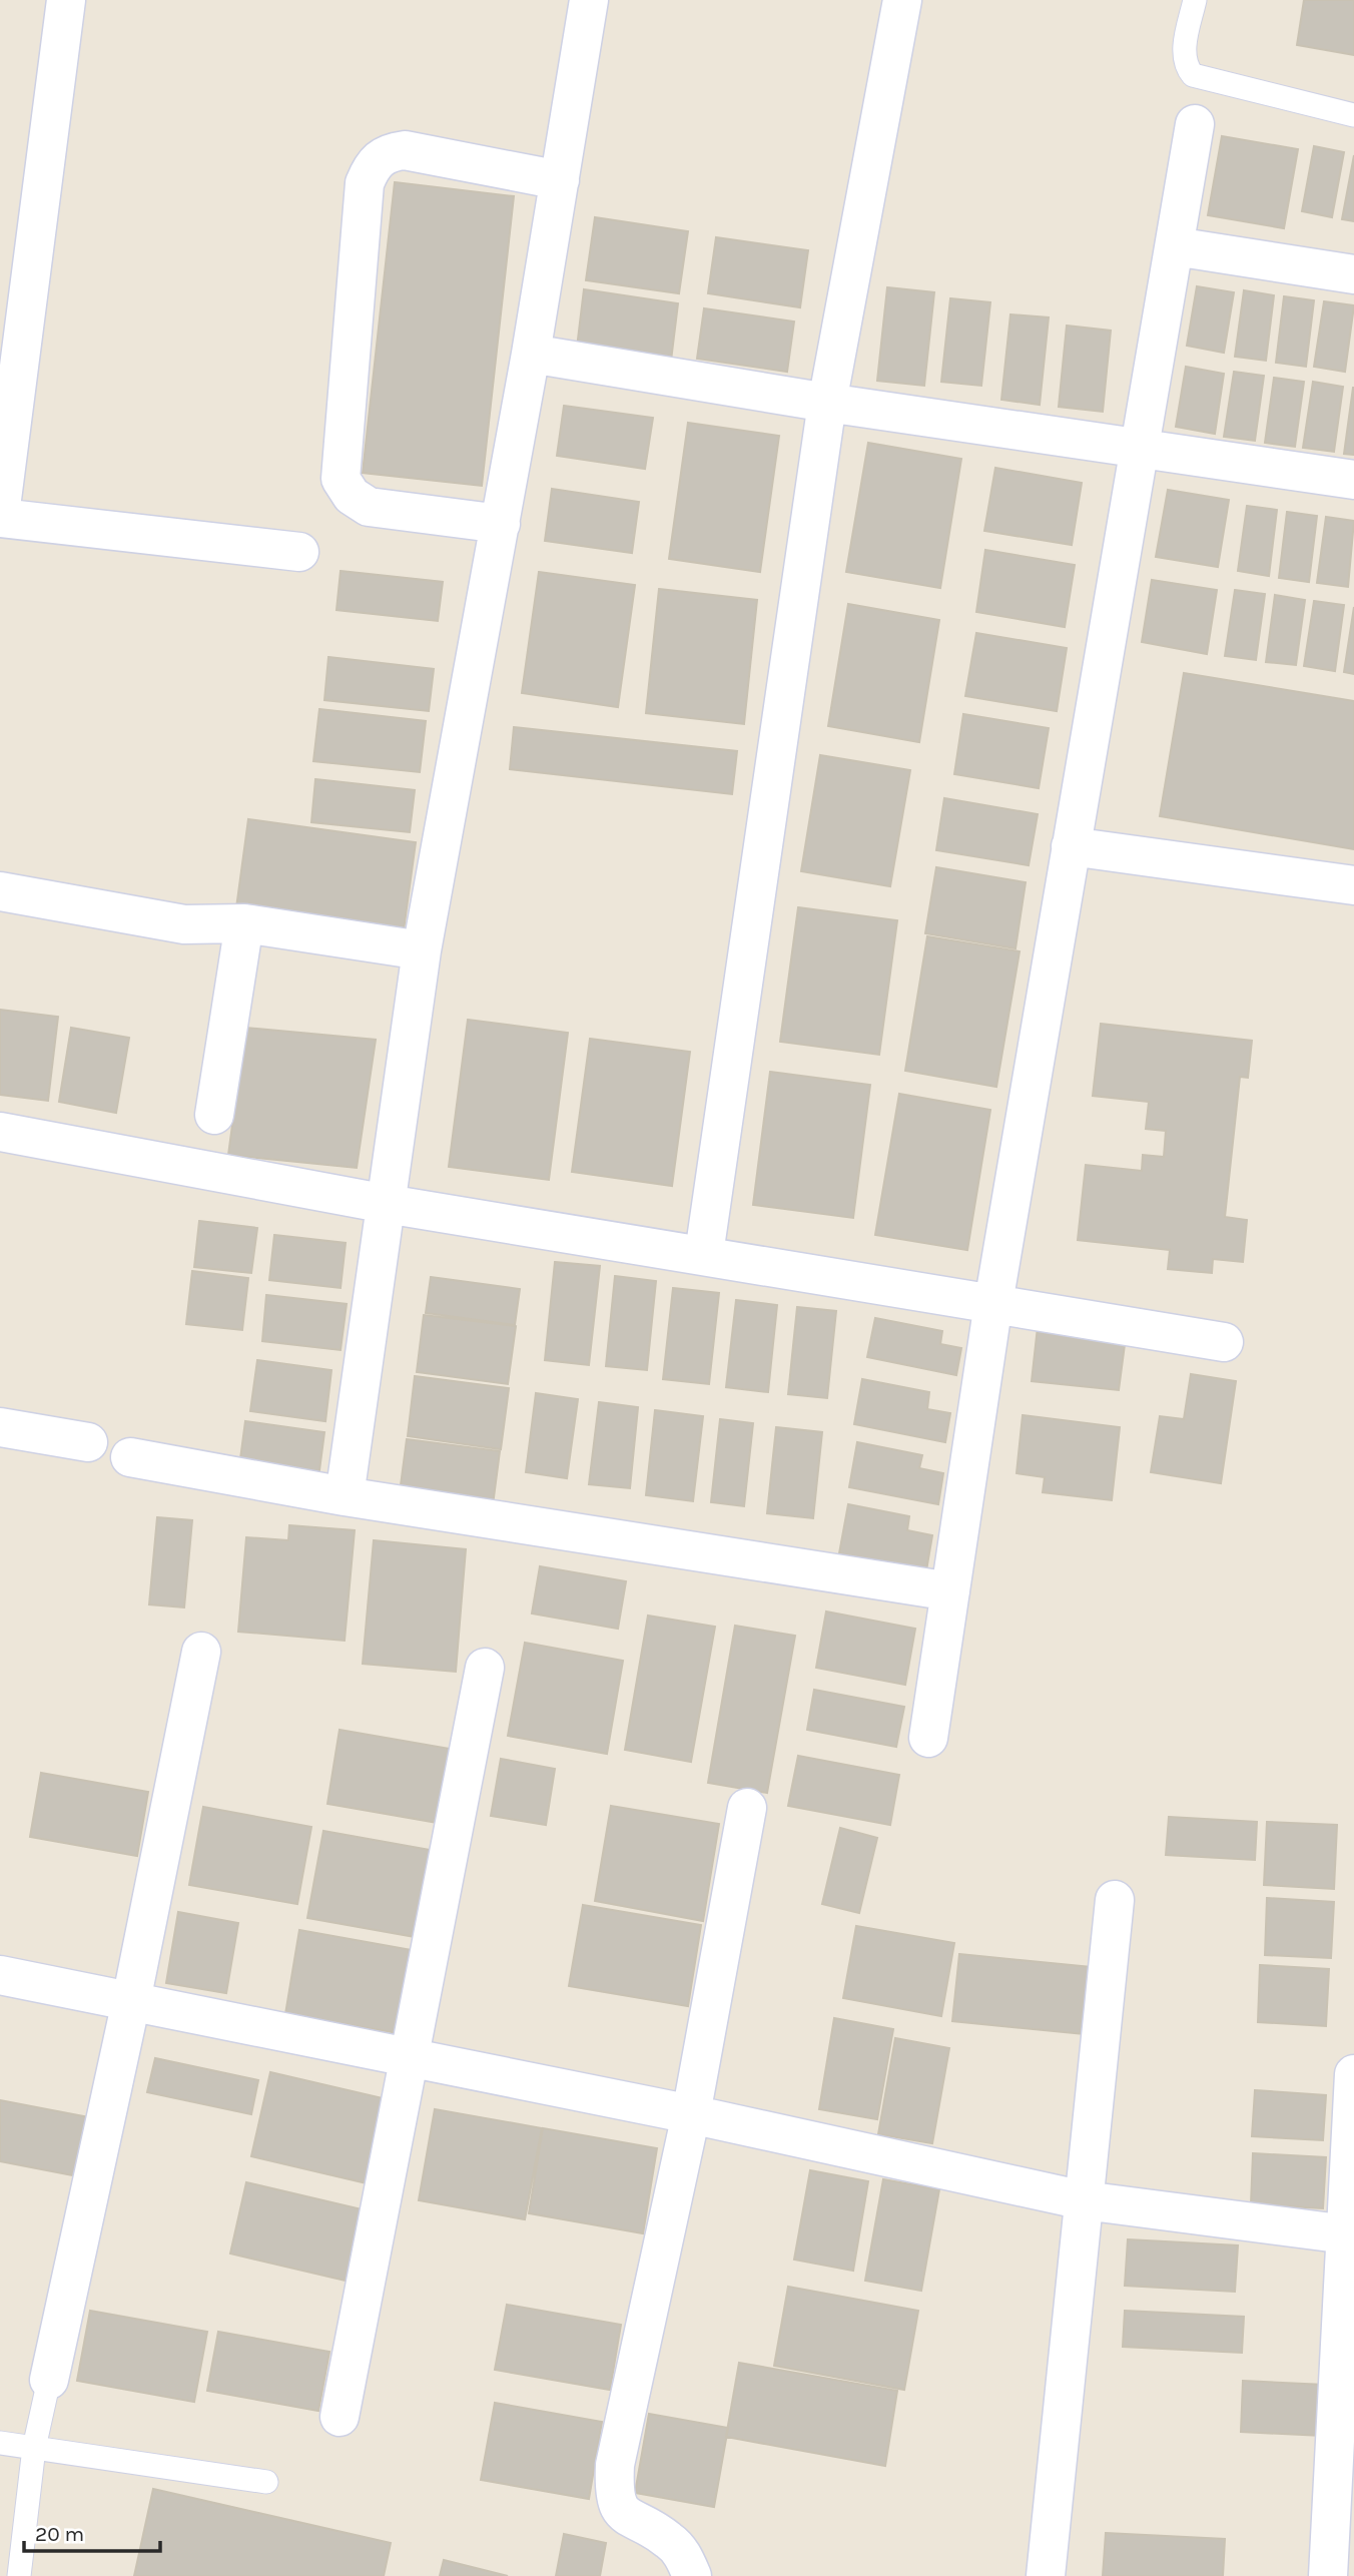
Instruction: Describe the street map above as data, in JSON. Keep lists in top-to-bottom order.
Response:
{
  "scale_bar": "20 m"
}
